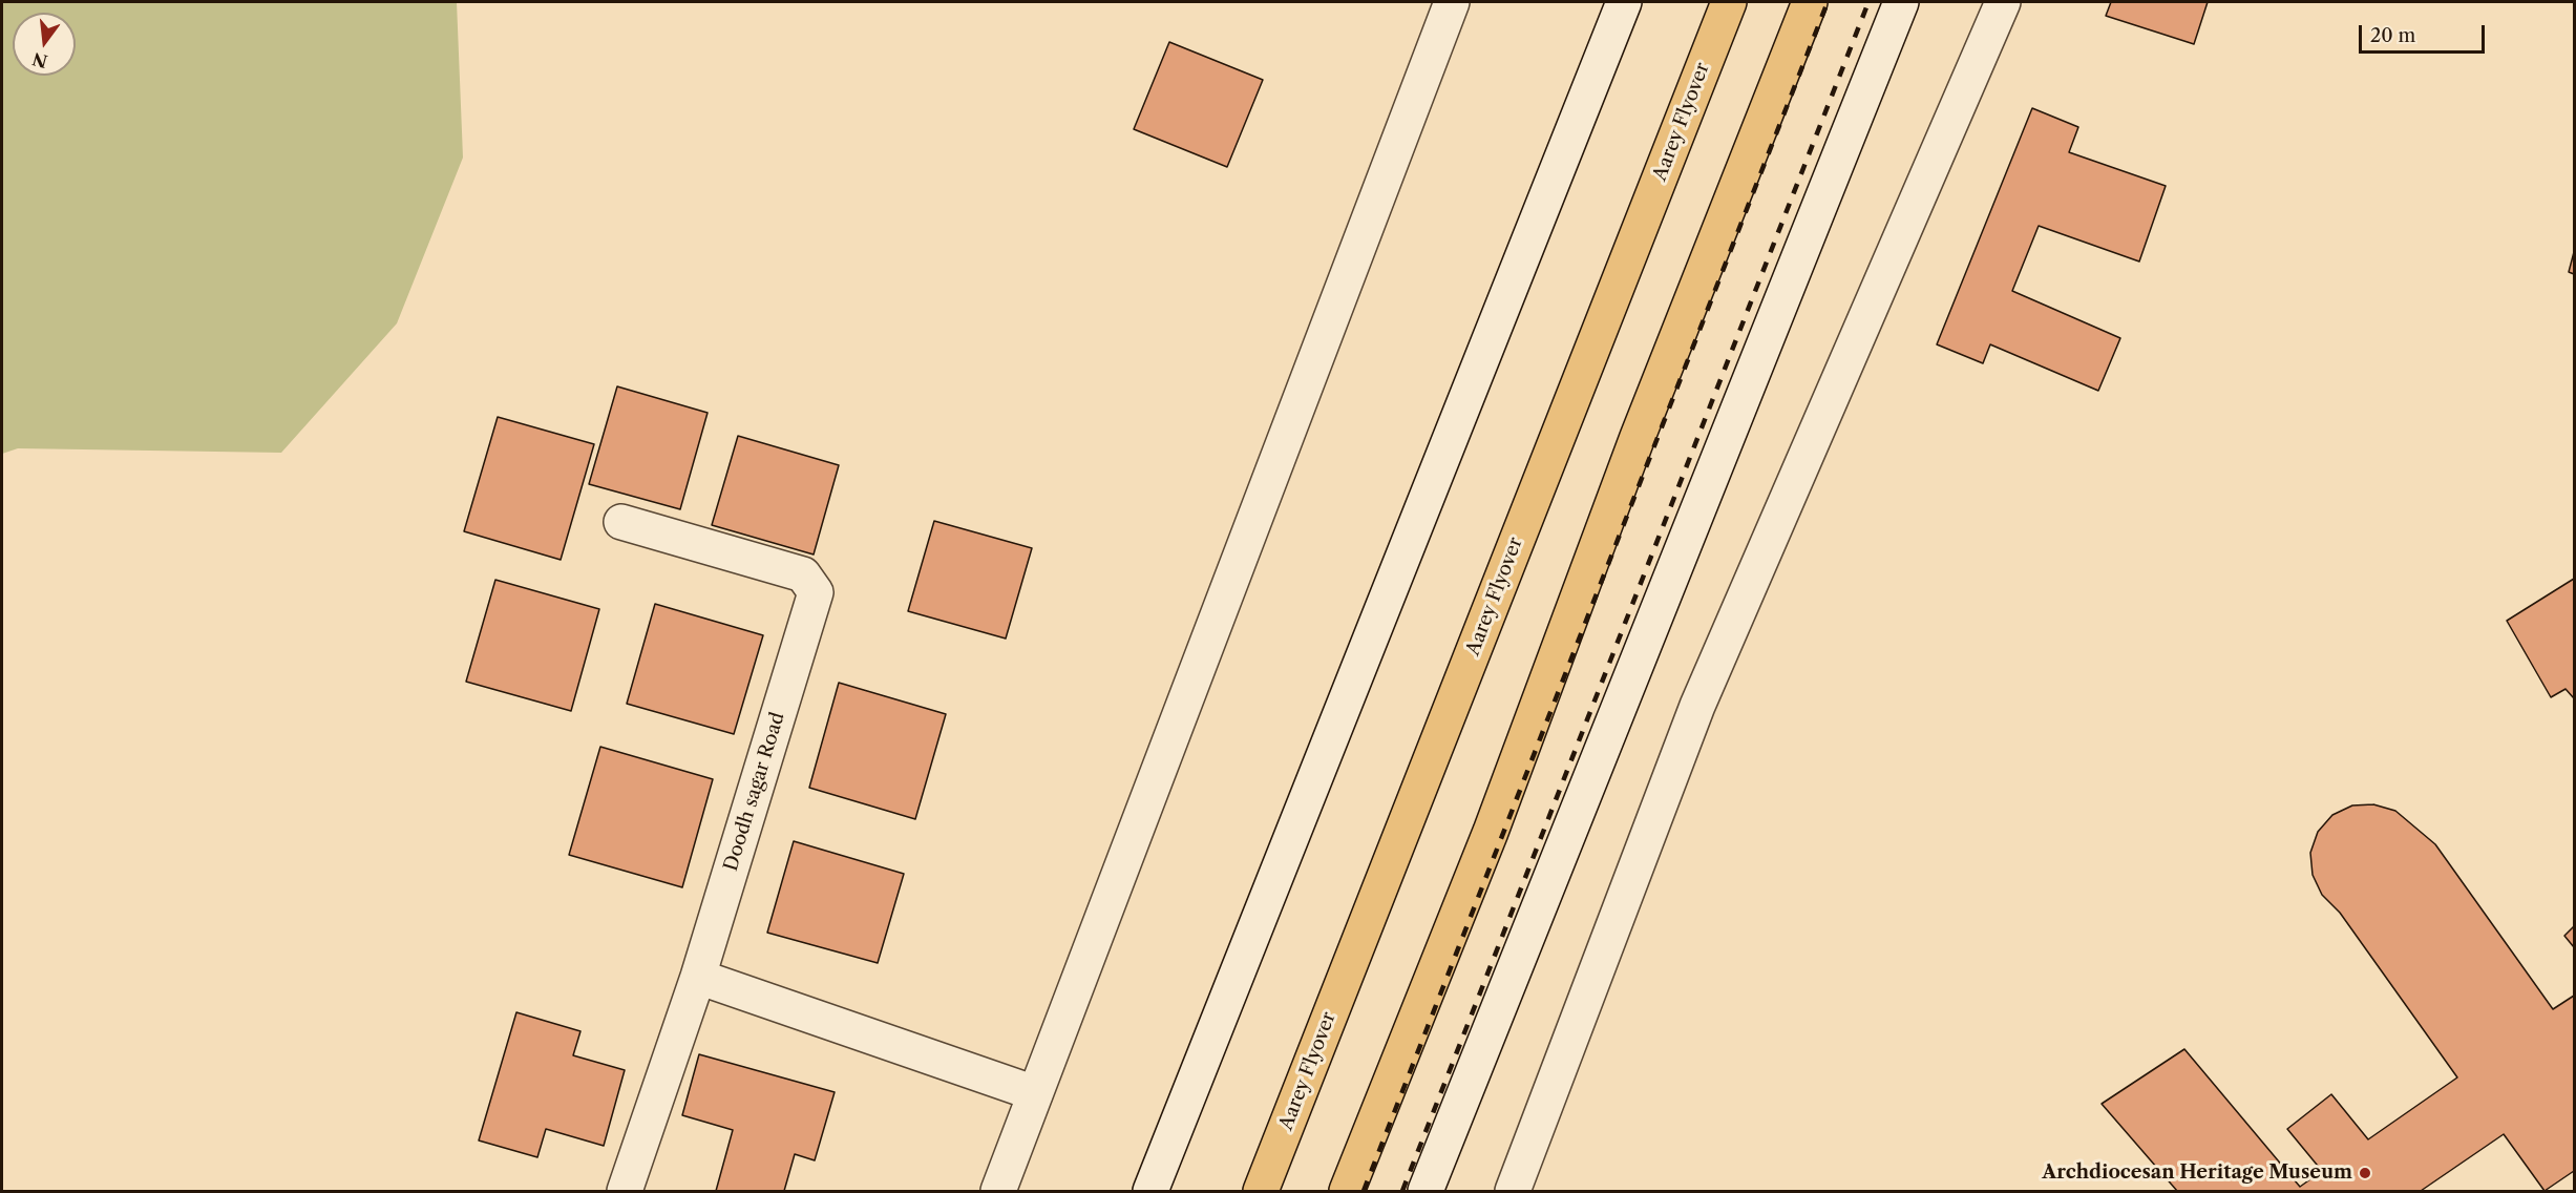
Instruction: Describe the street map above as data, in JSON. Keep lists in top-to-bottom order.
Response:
{
  "streets": {
    "highway": ["Aarey Flyover"],
    "street": ["Doodh sagar Road"]
  },
  "places": ["Archdiocesan Heritage Museum"],
  "scale_bar": "20 m",
  "north": "bottom"
}
